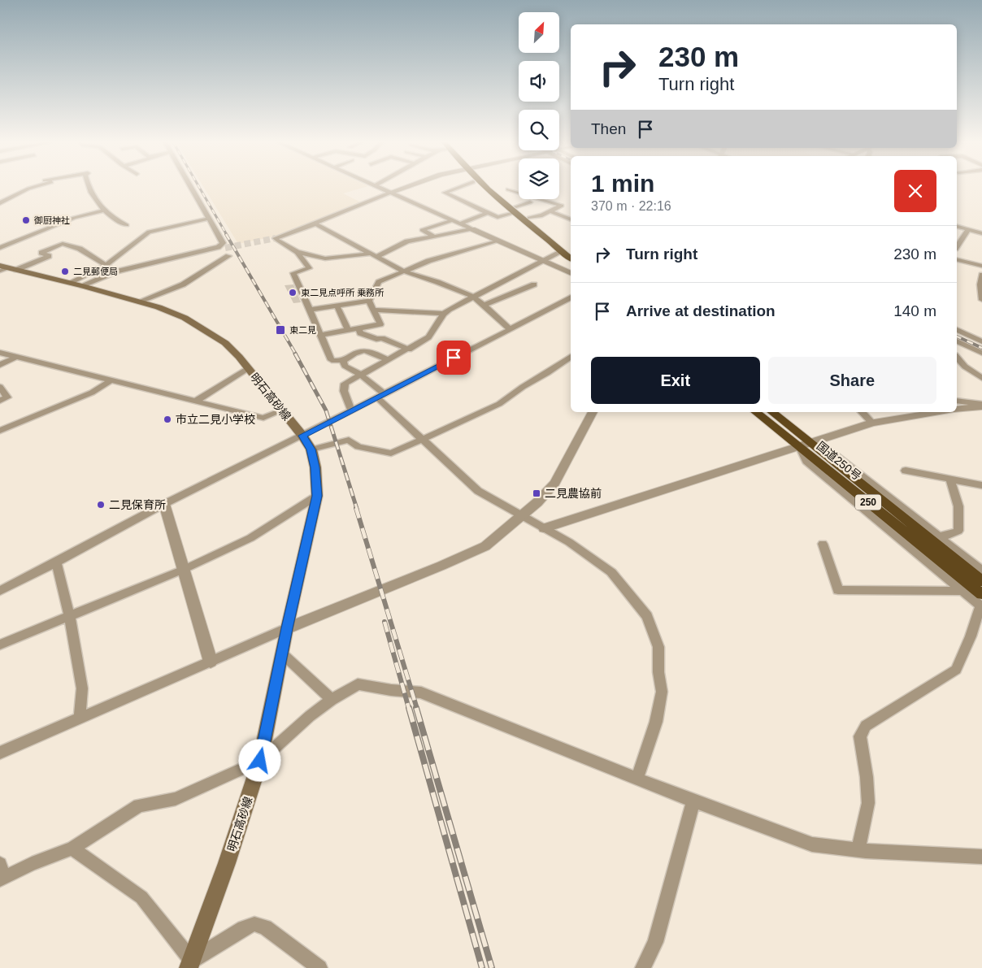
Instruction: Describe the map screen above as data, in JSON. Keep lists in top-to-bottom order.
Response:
{
  "streets": {
    "highway": ["国道250号", "250"],
    "main road": ["明石高砂線"]
  },
  "places": {
    "other": [
      "御厨神社",
      "二見郵便局",
      "東二見点呼所 乗務所",
      "市立二見小学校",
      "二見保育所"
    ],
    "transit": ["東二見", "二見農協前"]
  },
  "north": "top right",
  "page": {
    "turn": ["230 m", "Turn right"],
    "then": "Then",
    "heading": ["1 min", "370 m · 22:16"],
    "list": [
      {
        "name": "Turn right",
        "value": "230 m"
      },
      {
        "name": "Arrive at destination",
        "value": "140 m"
      }
    ],
    "buttons": ["Exit", "Share"]
  }
}
